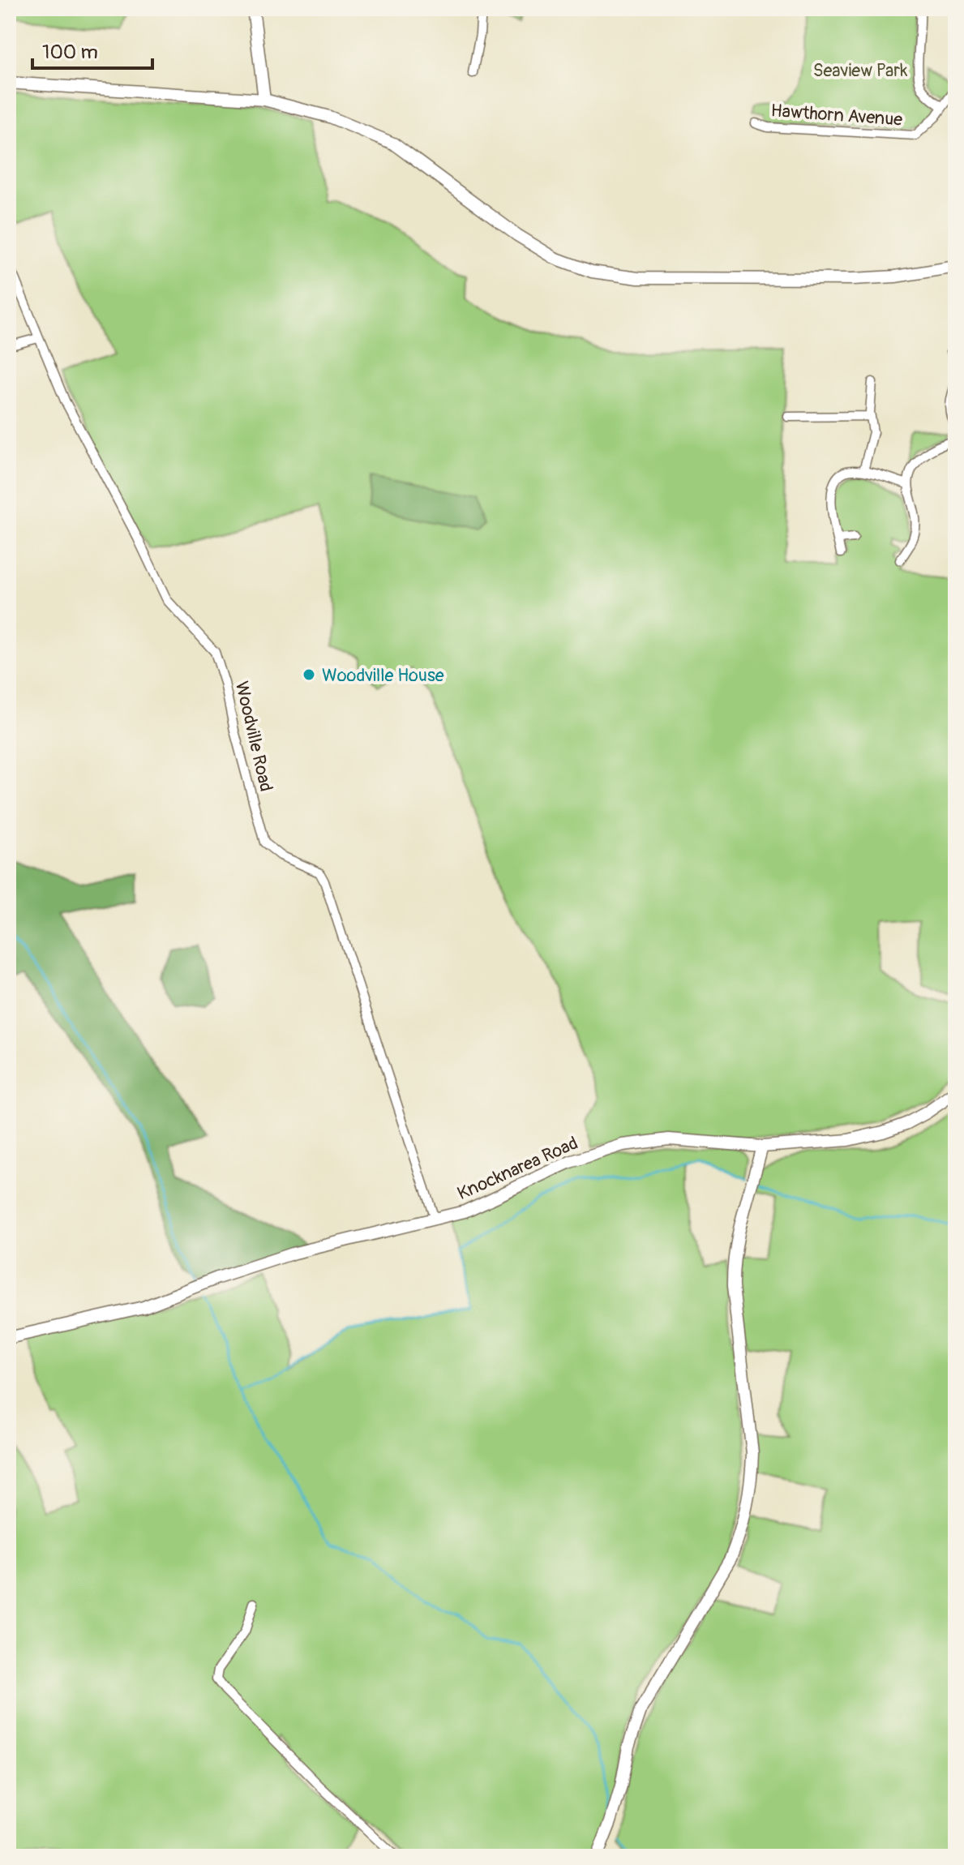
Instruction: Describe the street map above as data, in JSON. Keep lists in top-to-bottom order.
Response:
{
  "streets": {
    "street": ["Hawthorn Avenue", "Woodville Road", "Knocknarea Road"]
  },
  "crossings": [
    ["Woodville Road", "Knocknarea Road"]
  ],
  "parks": ["Seaview Park"],
  "places": ["Woodville House"],
  "scale_bar": "100 m"
}
